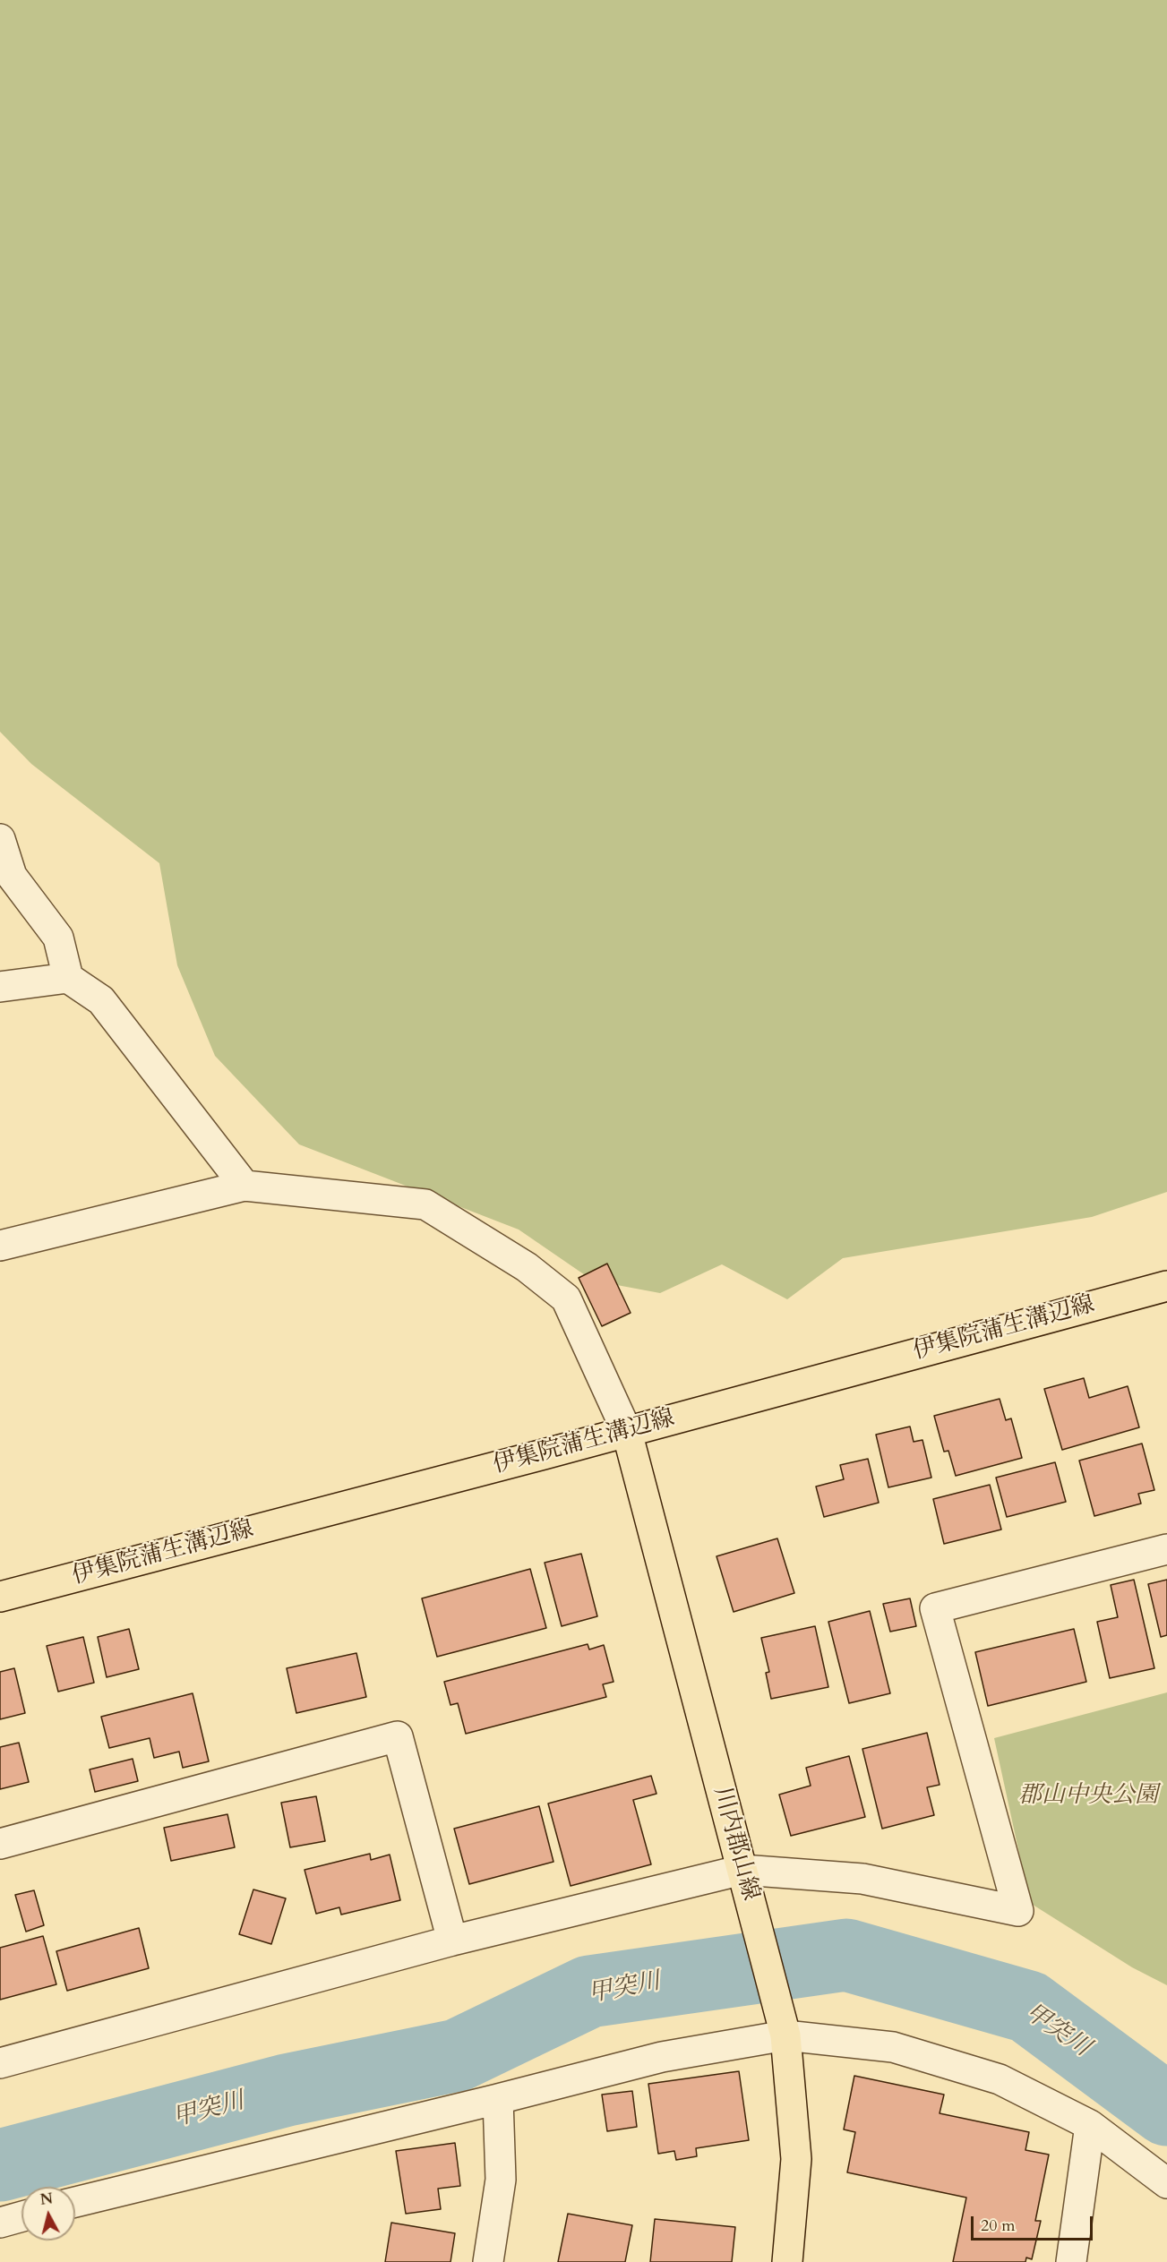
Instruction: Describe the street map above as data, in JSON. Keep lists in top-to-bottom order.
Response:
{
  "streets": {
    "main road": ["伊集院蒲生溝辺線", "川内郡山線"]
  },
  "crossings": [
    ["伊集院蒲生溝辺線", "川内郡山線"]
  ],
  "water": ["甲突川"],
  "parks": ["郡山中央公園"],
  "scale_bar": "20 m",
  "north": "top"
}
